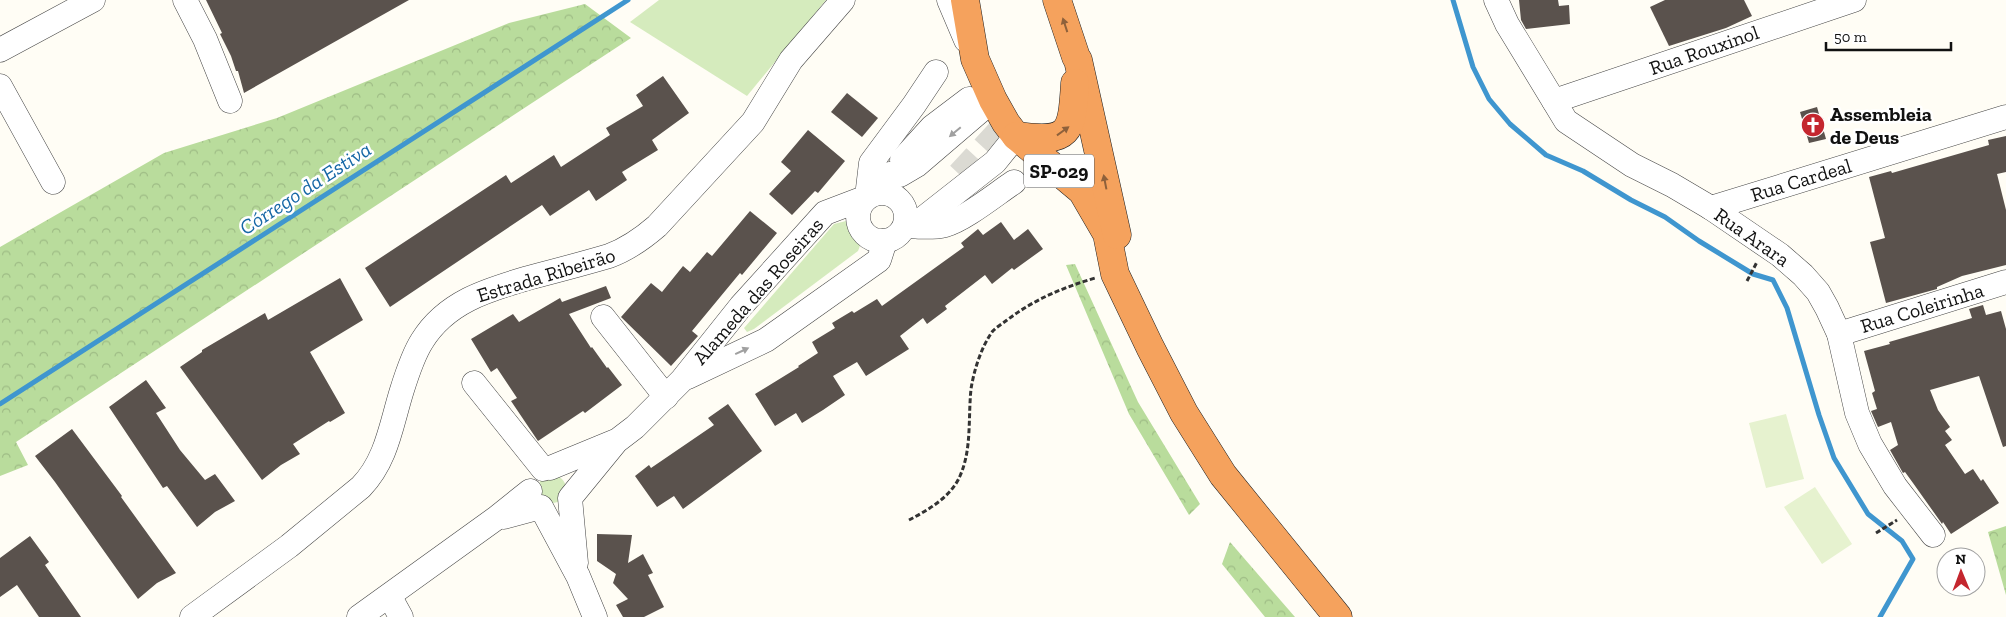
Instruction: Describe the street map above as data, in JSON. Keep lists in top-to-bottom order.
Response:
{
  "streets": {
    "highway": ["SP-029"],
    "street": [
      "Rua Rouxinol",
      "Rua Cardeal",
      "Rua Arara",
      "Estrada Ribeirão",
      "Alameda das Roseiras",
      "Rua Coleirinha"
    ]
  },
  "crossings": [
    ["Rua Rouxinol", "Rua Arara"],
    ["SP-029", "Alameda das Roseiras"],
    ["Rua Cardeal", "Rua Arara"],
    ["Rua Arara", "Rua Coleirinha"]
  ],
  "water": ["Córrego da Estiva"],
  "places": {
    "church": ["Assembleia de Deus"]
  },
  "scale_bar": "50 m",
  "north": "top"
}
